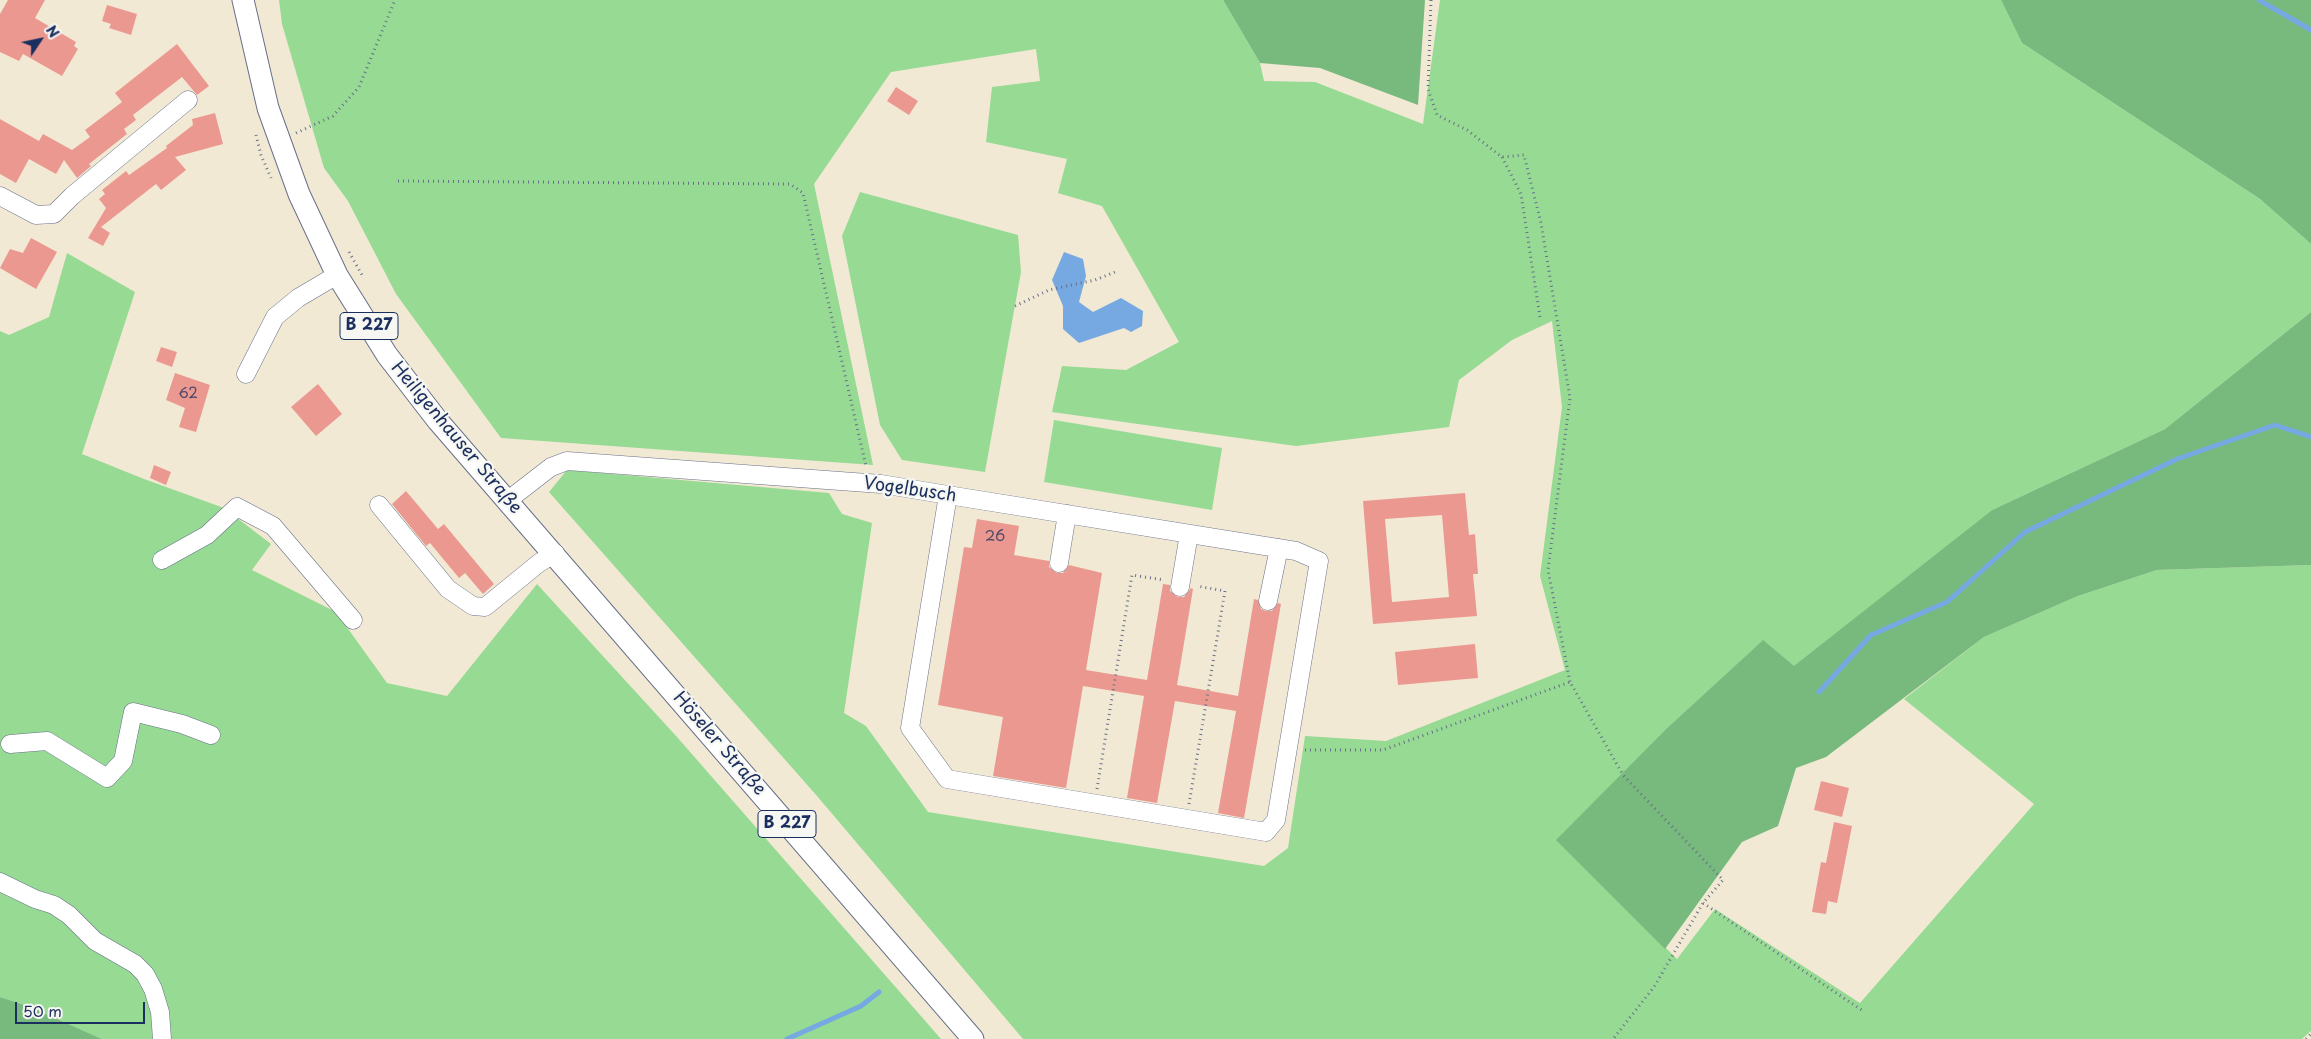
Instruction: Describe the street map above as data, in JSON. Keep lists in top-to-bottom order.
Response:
{
  "streets": {
    "main road": ["B 227", "Heiligenhauser Straße", "Höseler Straße"],
    "street": ["Vogelbusch"]
  },
  "crossings": [
    ["Heiligenhauser Straße", "Vogelbusch"],
    ["Heiligenhauser Straße", "Höseler Straße"]
  ],
  "house_numbers": ["62", "26"],
  "scale_bar": "50 m",
  "north": "top right"
}
